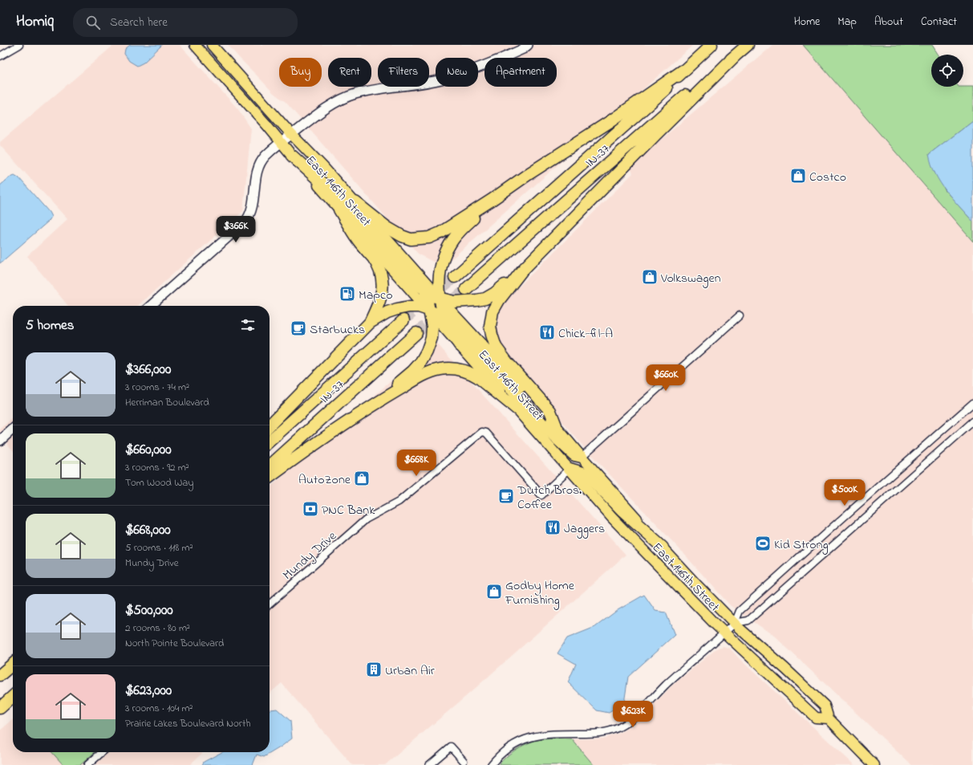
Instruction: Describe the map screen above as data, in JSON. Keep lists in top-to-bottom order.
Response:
{
  "streets": {
    "highway": ["IN-37"],
    "main road": ["East 146th Street"],
    "street": ["Mundy Drive"]
  },
  "crossings": [
    ["East 146th Street", "Mundy Drive"]
  ],
  "places": {
    "shop": [
      "Costco",
      "Volkswagen",
      "AutoZone",
      "Godby Home Furnishing"
    ],
    "fuel station": ["Mapco"],
    "cafe": ["Starbucks", "Dutch Bros. Coffee"],
    "restaurant": ["Chick-fil-A", "Jaggers"],
    "bank": ["PNC Bank"],
    "sports": ["Kid Strong"],
    "building": ["Urban Air"]
  },
  "page": {
    "header": "Homiq",
    "search": "Search here",
    "nav": [
      "Home",
      "Map",
      "About",
      "Contact"
    ],
    "chip": [
      "Buy",
      "Rent",
      "Filters",
      "New",
      "Apartment"
    ],
    "price": [
      "$366K",
      "$660K",
      "$668K",
      "$500K",
      "$623K"
    ],
    "heading": "5 homes",
    "list": [
      {
        "name": "$366,000",
        "note": "3 rooms · 74 m² · Herriman Boulevard"
      },
      {
        "name": "$660,000",
        "note": "3 rooms · 92 m² · Tom Wood Way"
      },
      {
        "name": "$668,000",
        "note": "5 rooms · 118 m² · Mundy Drive"
      },
      {
        "name": "$500,000",
        "note": "2 rooms · 80 m² · North Pointe Boulevard"
      },
      {
        "name": "$623,000",
        "note": "3 rooms · 104 m² · Prairie Lakes Boulevard North"
      }
    ]
  }
}
